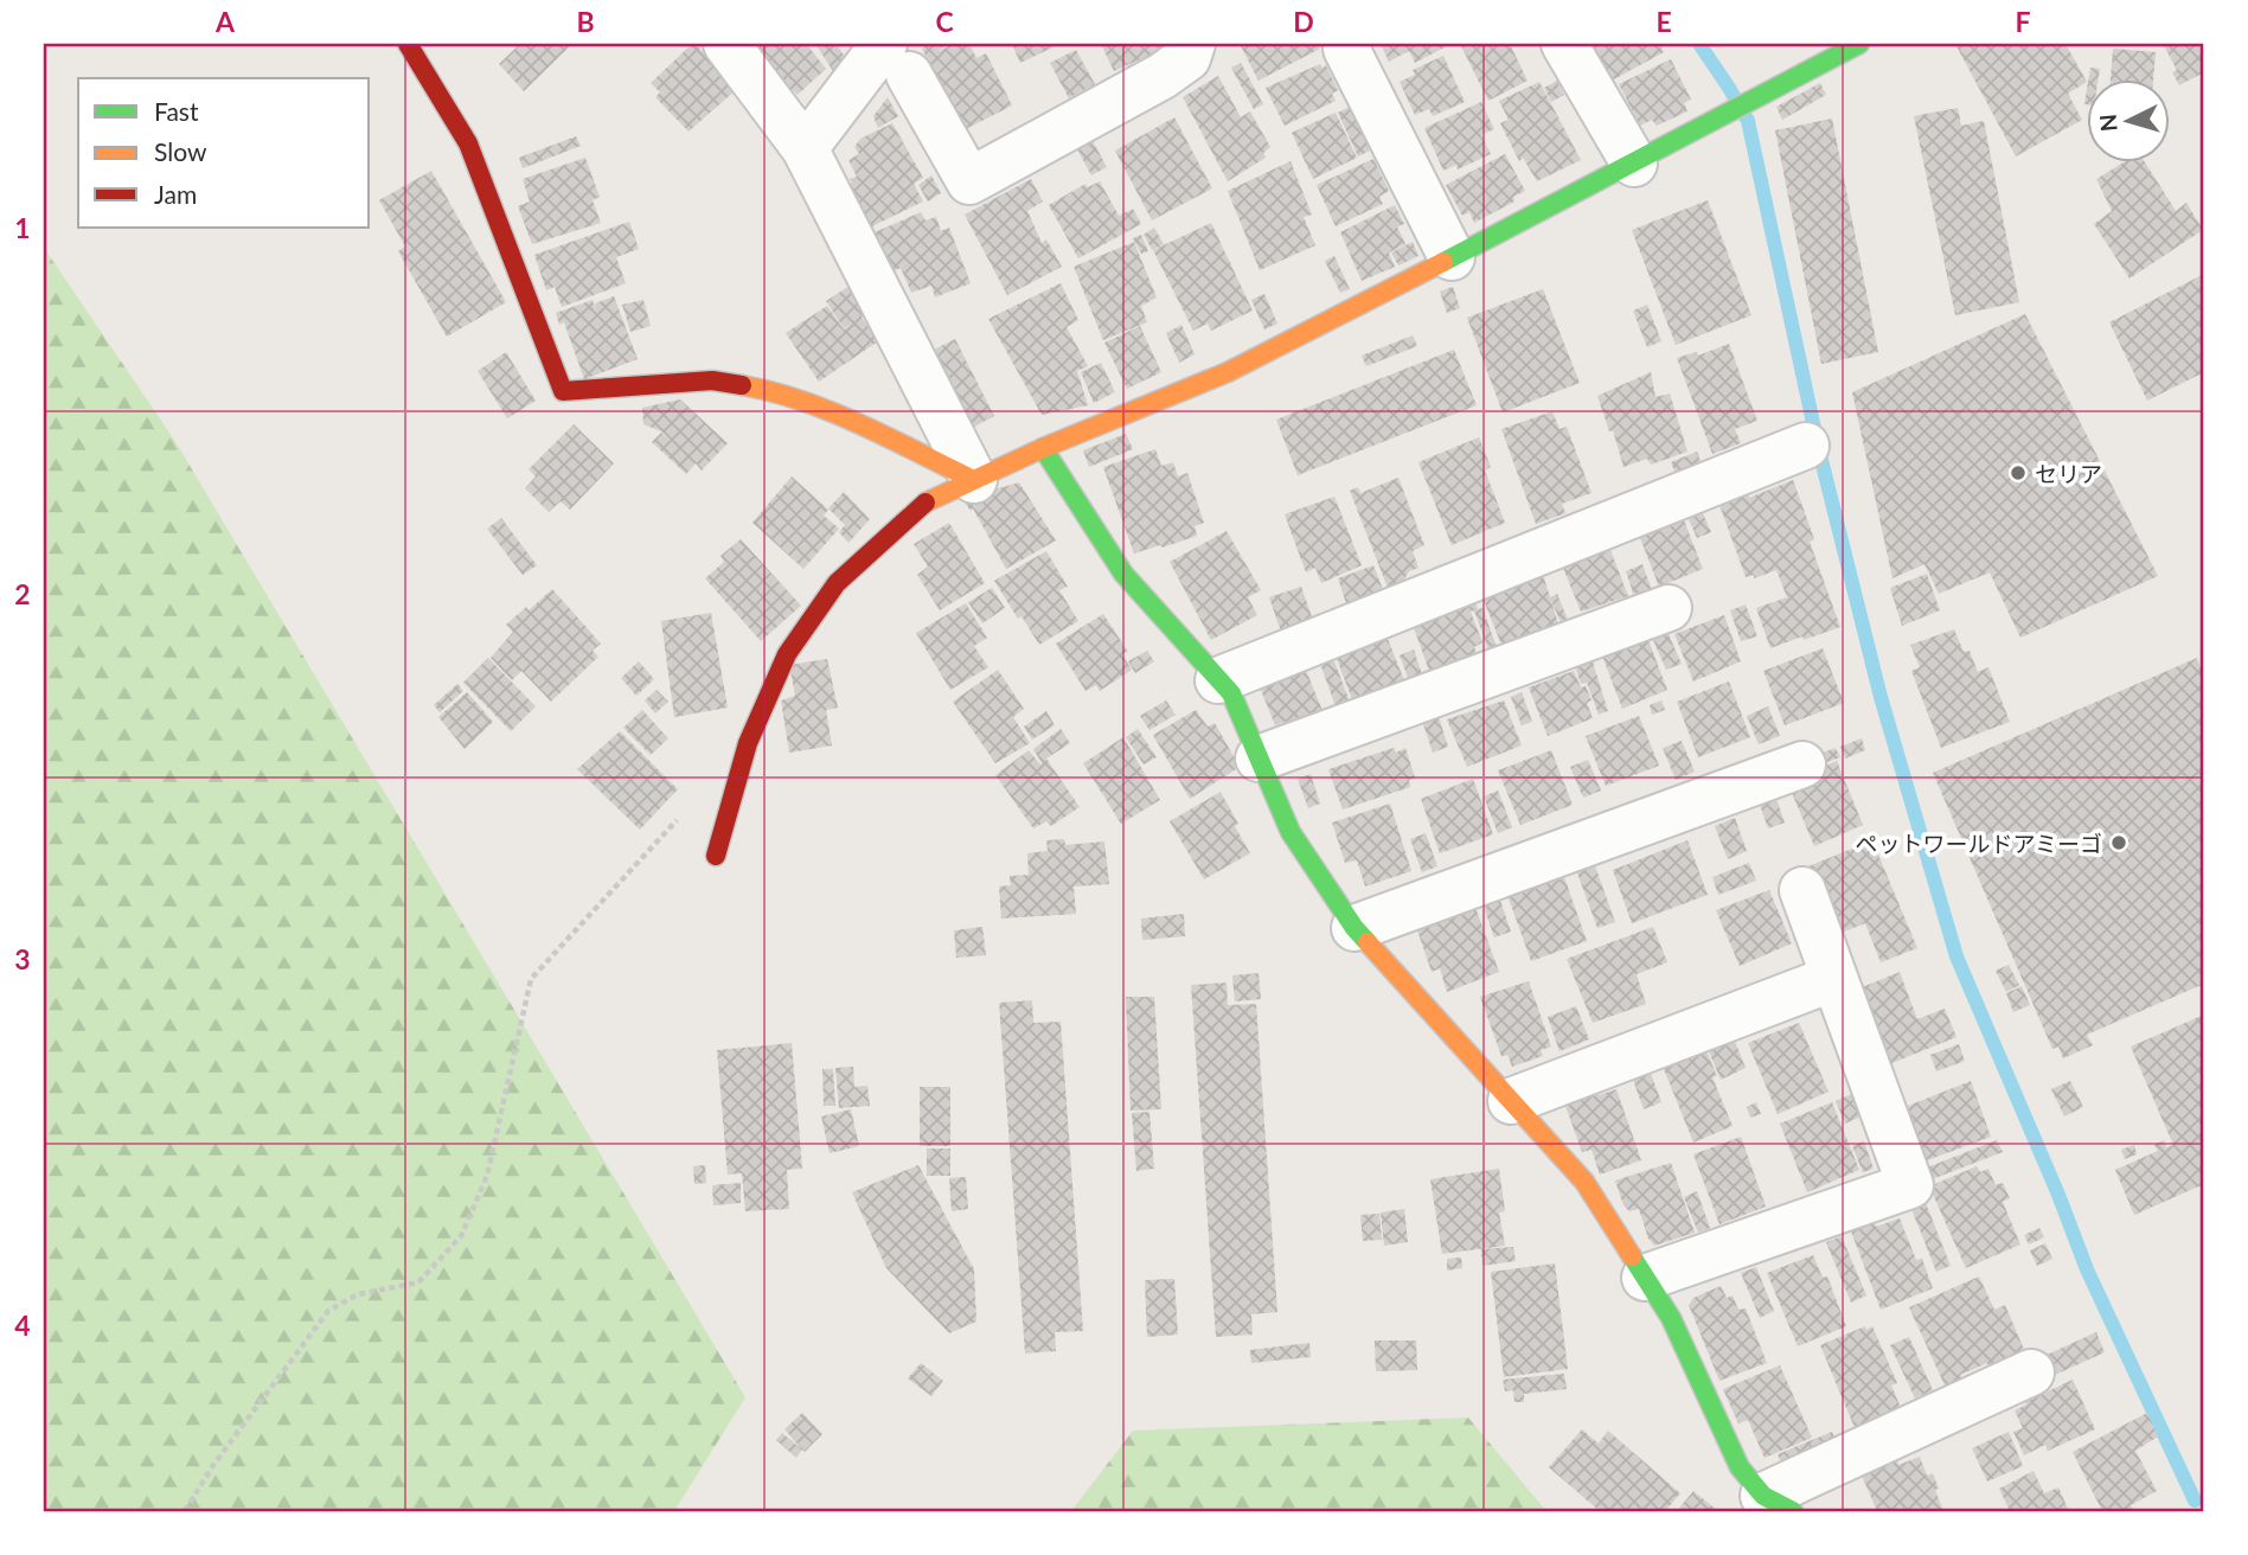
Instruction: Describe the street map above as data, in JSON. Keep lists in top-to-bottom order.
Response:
{
  "places": ["セリア", "ペットワールドアミーゴ"],
  "legend": ["Fast", "Slow", "Jam"],
  "north": "left",
  "grid": {
    "columns": [
      "A",
      "B",
      "C",
      "D",
      "E",
      "F"
    ],
    "rows": [
      "1",
      "2",
      "3",
      "4"
    ]
  }
}
